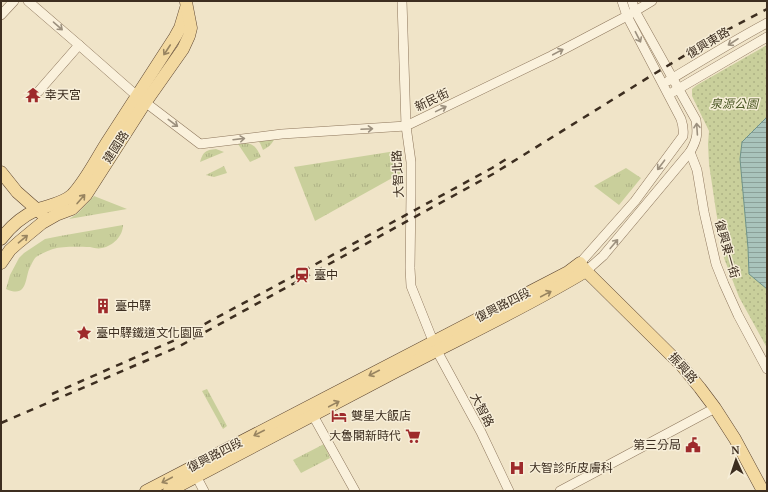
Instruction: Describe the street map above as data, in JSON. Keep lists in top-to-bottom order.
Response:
{
  "streets": {
    "main road": ["建國路", "復興路四段", "振興路"],
    "street": [
      "復興東路",
      "新民街",
      "大智北路",
      "復興東一街",
      "大智路"
    ]
  },
  "crossings": [
    ["復興東路", "復興路四段"],
    ["新民街", "建國路"],
    ["新民街", "大智北路"],
    ["新民街", "復興路四段"],
    ["大智北路", "復興路四段"],
    ["大智北路", "大智路"],
    ["復興東一街", "復興路四段"],
    ["復興路四段", "振興路"],
    ["復興路四段", "大智路"]
  ],
  "one_way": ["新民街"],
  "parks": ["泉源公園"],
  "places": {
    "temple": ["幸天宮"],
    "station": ["臺中"],
    "building": ["臺中驛"],
    "place": ["臺中驛鐵道文化園區"],
    "hotel": ["雙星大飯店"],
    "supermarket": ["大魯閣新時代"],
    "public building": ["第三分局"],
    "hospital": ["大智診所皮膚科"]
  },
  "north": "top"
}
